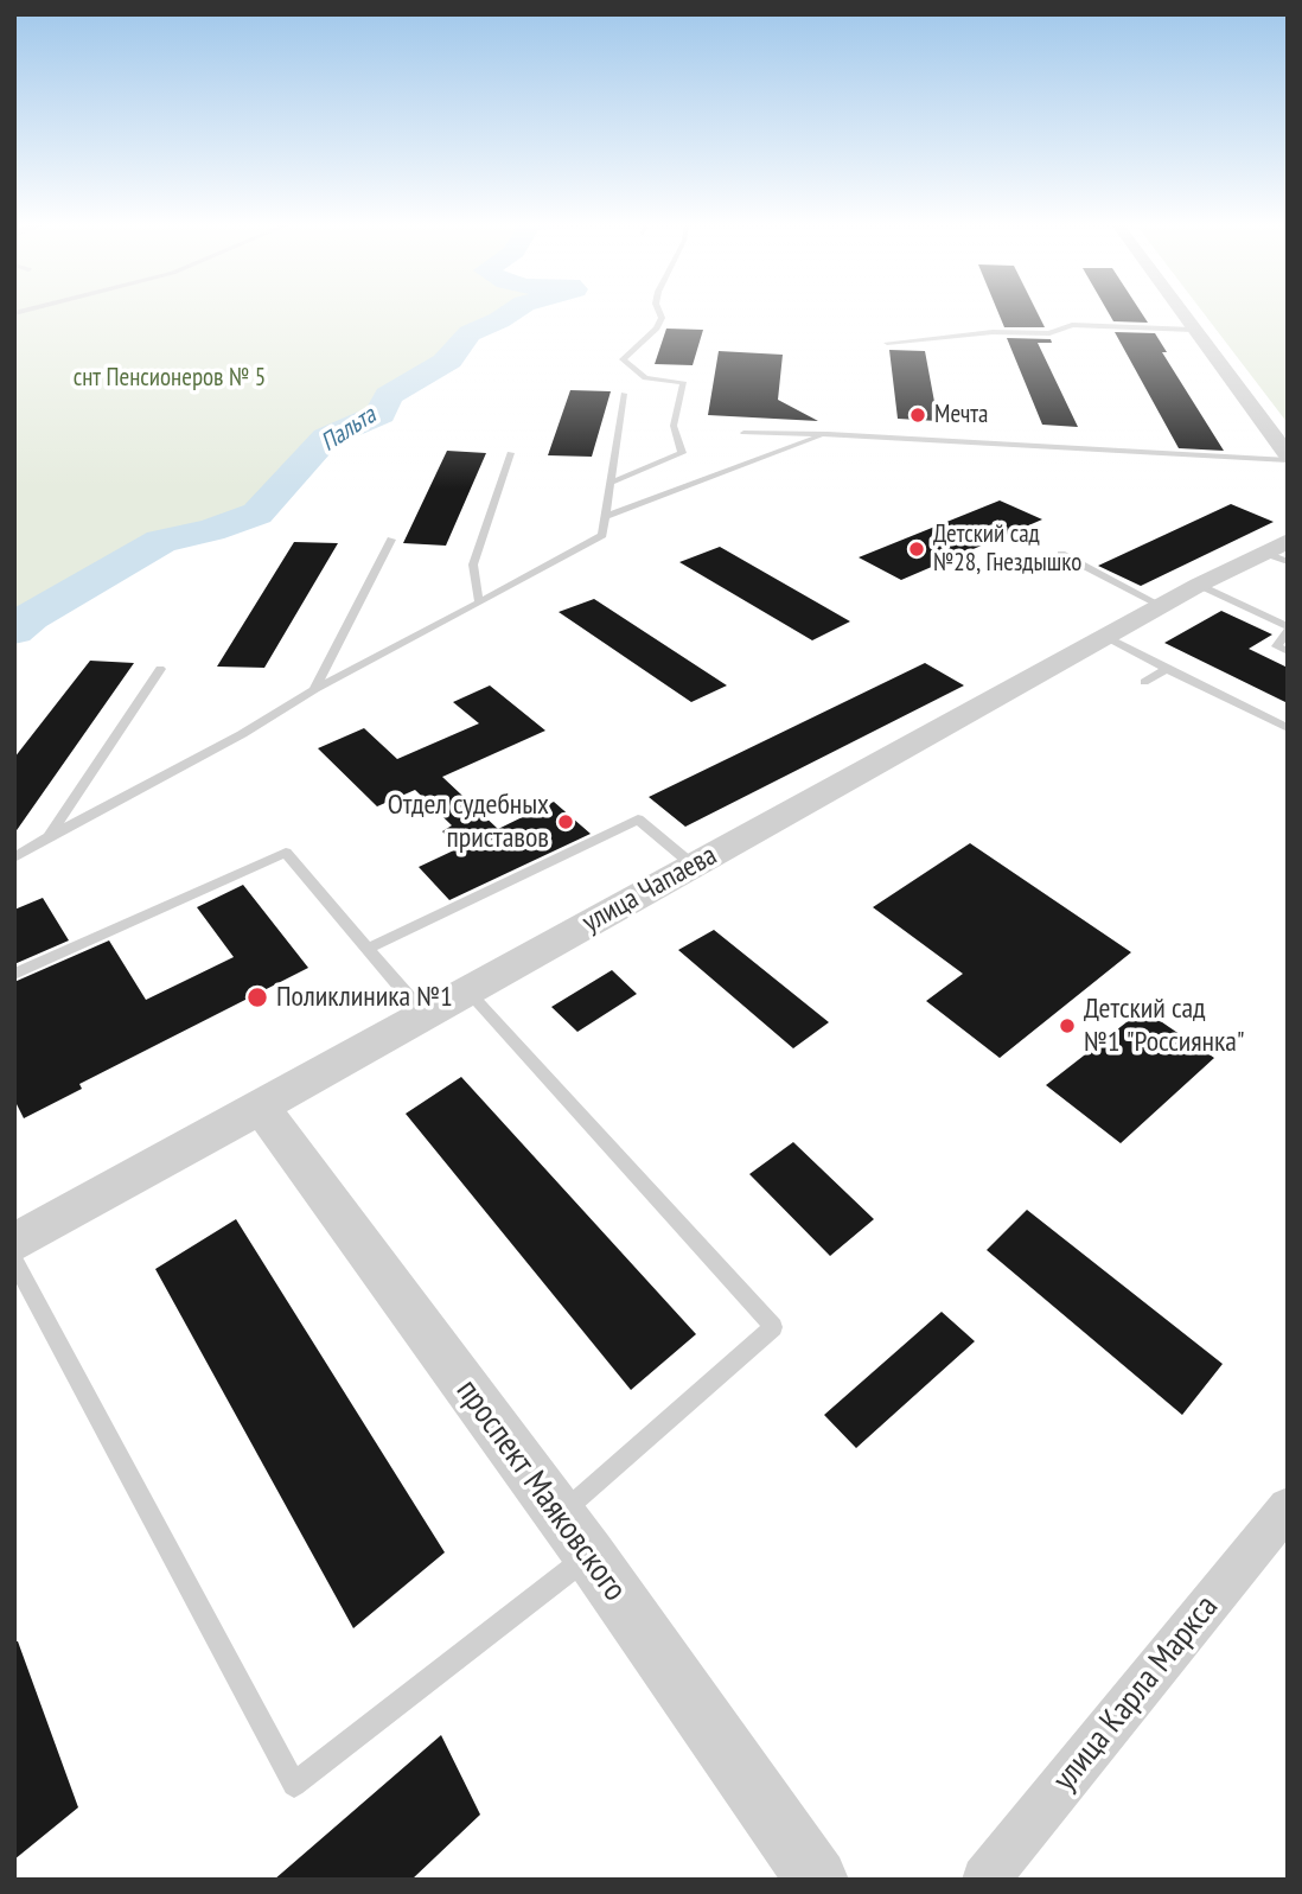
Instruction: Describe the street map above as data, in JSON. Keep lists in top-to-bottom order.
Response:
{
  "streets": {
    "street": ["улица Чапаева", "проспект Маяковского", "улица Карла Маркса"]
  },
  "crossings": [
    ["улица Чапаева", "проспект Маяковского"]
  ],
  "water": ["Пальта"],
  "parks": ["снт Пенсионеров № 5"],
  "places": [
    "Мечта",
    "Детский сад №28, Гнездышко",
    "Отдел судебных приставов",
    "Поликлиника №1",
    "Детский сад №1 \"Россиянка\""
  ]
}
